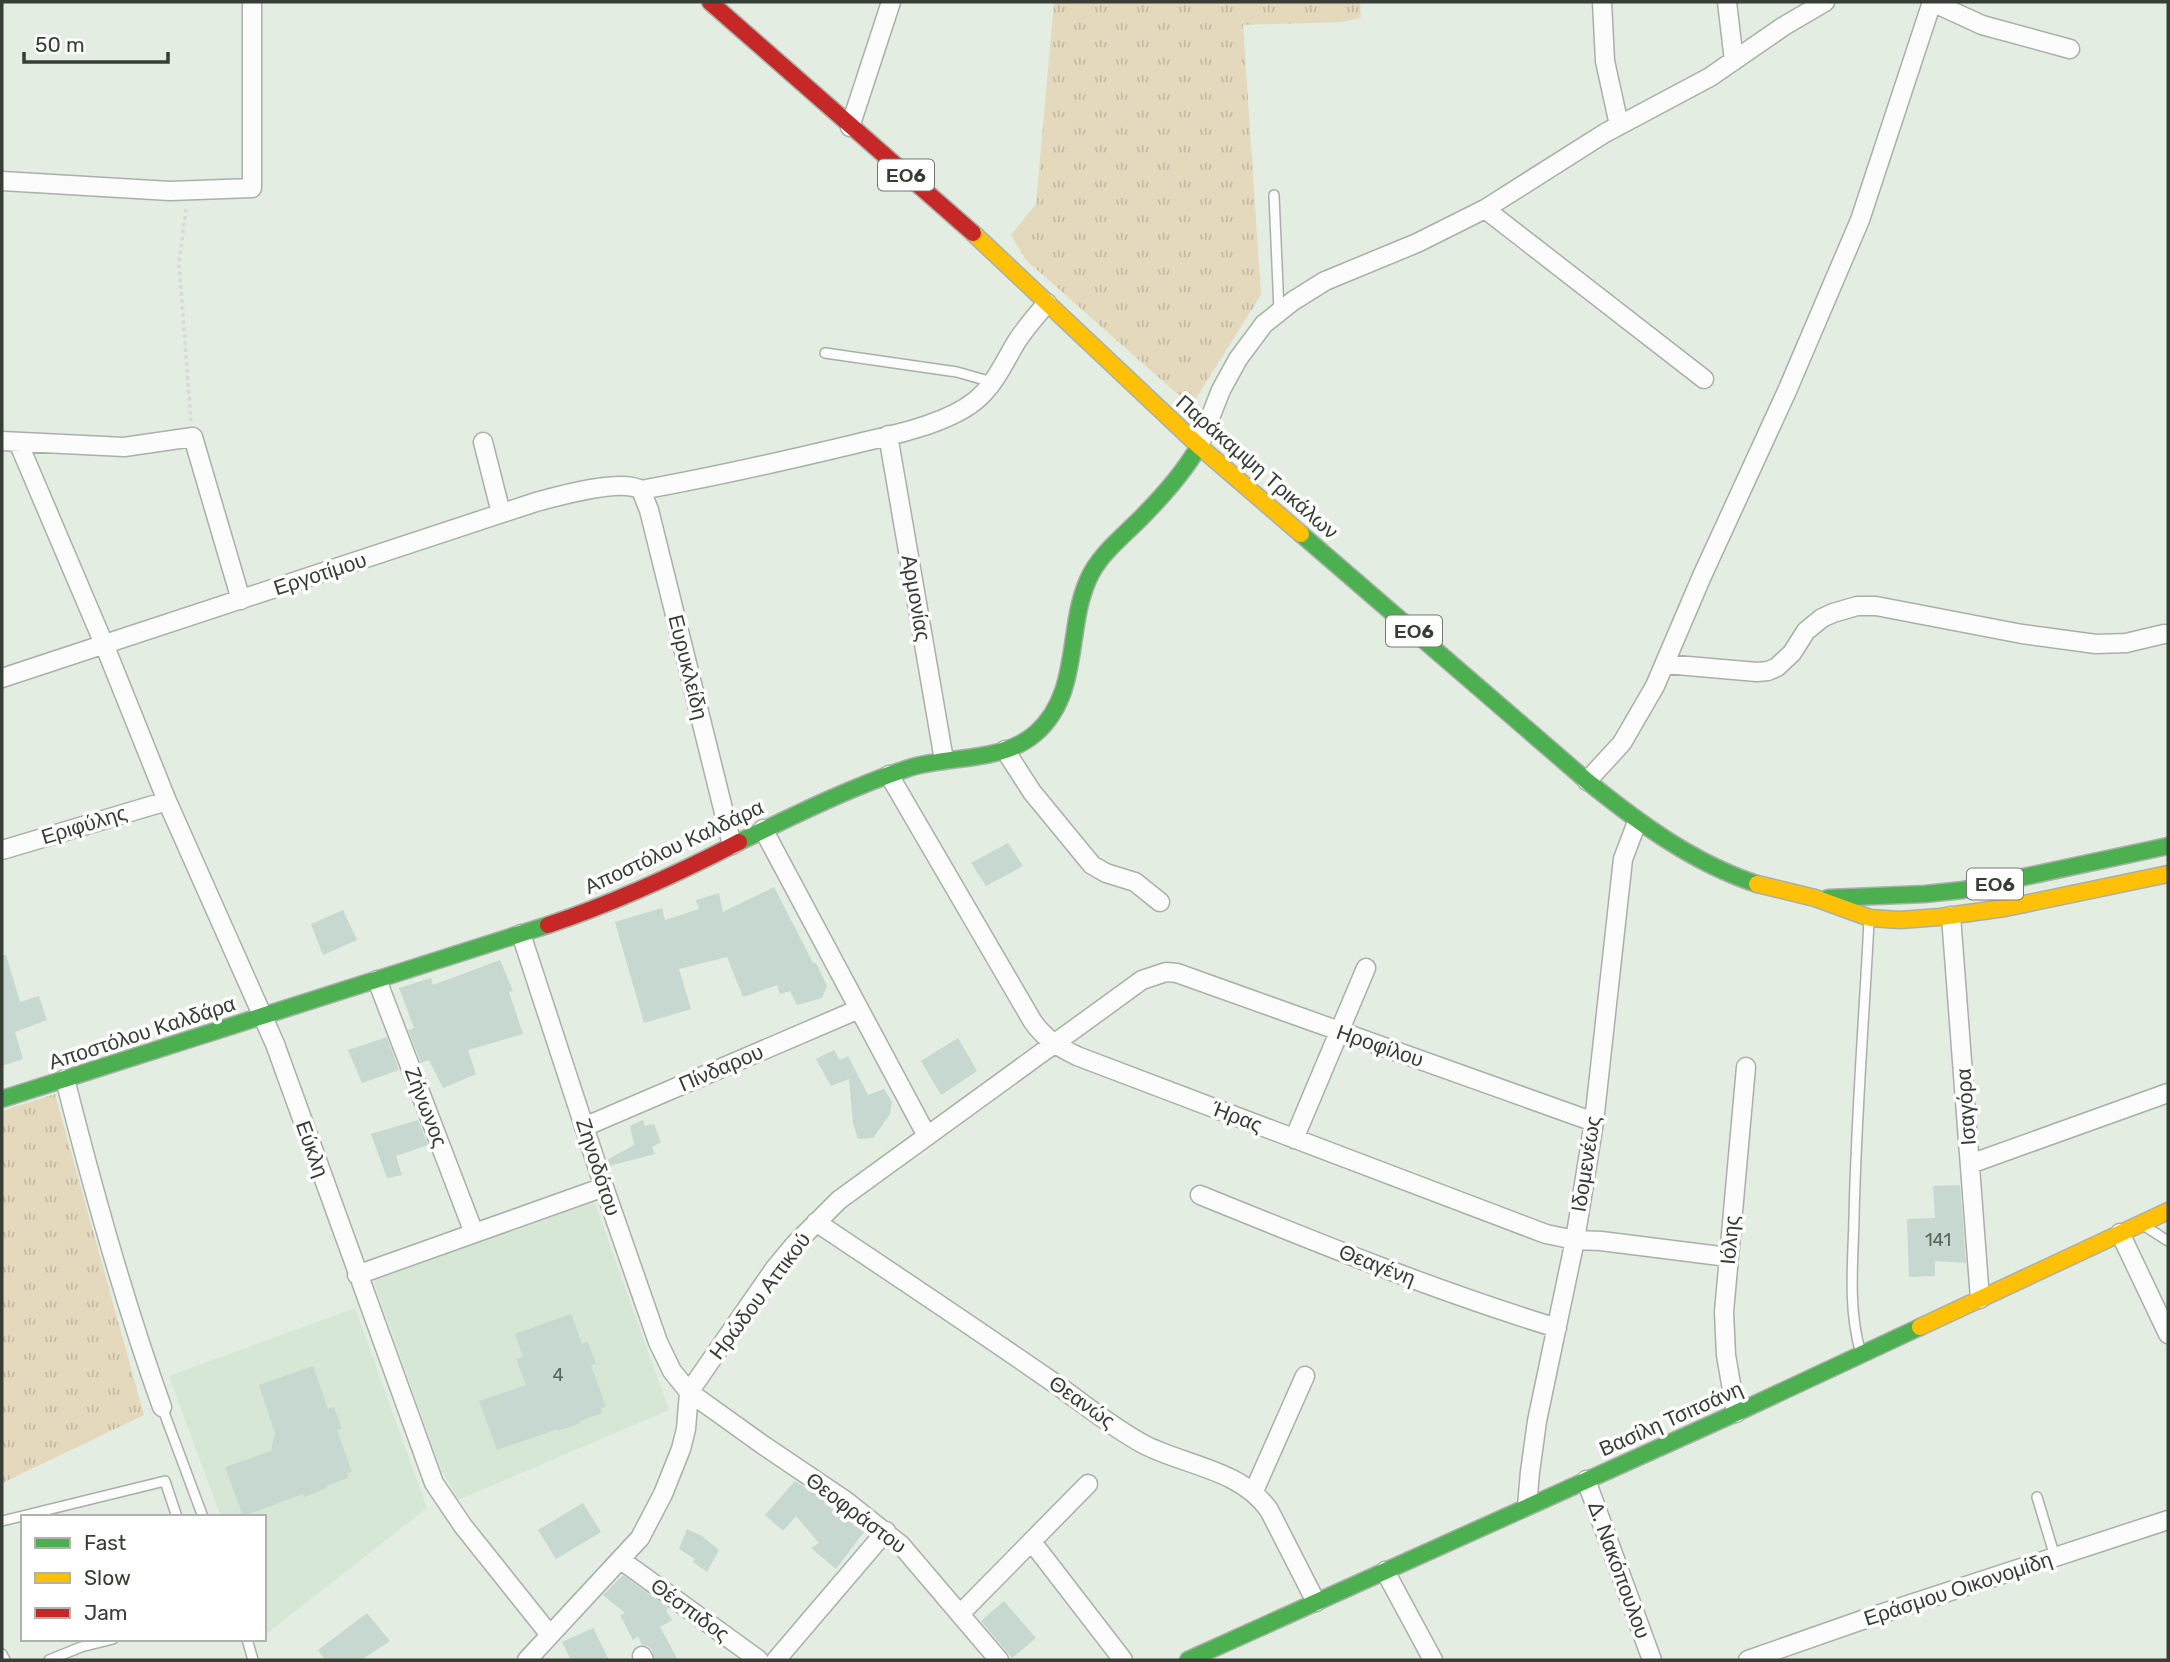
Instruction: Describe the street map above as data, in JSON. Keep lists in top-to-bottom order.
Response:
{
  "streets": {
    "main road": [
      "ΕΟ6",
      "Παράκαμψη Τρικάλων",
      "Αποστόλου Καλδάρα",
      "Βασίλη Τσιτσάνη"
    ],
    "street": [
      "Εργοτίμου",
      "Αρμονίας",
      "Ευρυκλείδη",
      "Εριφύλης",
      "Ηροφίλου",
      "Πίνδαρου",
      "Ζήνωνος",
      "Ισαγόρα",
      "Ήρας",
      "Εύκλη",
      "Ιδομενέως",
      "Ζηνοδότου",
      "Ιόλης",
      "Θεαγένη",
      "Ηρώδου Αττικού",
      "Θεανώς",
      "Θεοφράστου",
      "Δ. Νακόπουλου",
      "Εράσμου Οικονομίδη",
      "Θέσπιδος"
    ]
  },
  "crossings": [
    ["Παράκαμψη Τρικάλων", "Εργοτίμου"],
    ["Παράκαμψη Τρικάλων", "Αποστόλου Καλδάρα"],
    ["Παράκαμψη Τρικάλων", "Ισαγόρα"],
    ["Παράκαμψη Τρικάλων", "Ιδομενέως"],
    ["Εργοτίμου", "Αρμονίας"],
    ["Εργοτίμου", "Ευρυκλείδη"],
    ["Εργοτίμου", "Εύκλη"],
    ["Αρμονίας", "Αποστόλου Καλδάρα"],
    ["Ευρυκλείδη", "Αποστόλου Καλδάρα"],
    ["Εριφύλης", "Εύκλη"],
    ["Αποστόλου Καλδάρα", "Ζήνωνος"],
    ["Αποστόλου Καλδάρα", "Ήρας"],
    ["Αποστόλου Καλδάρα", "Εύκλη"],
    ["Αποστόλου Καλδάρα", "Ζηνοδότου"],
    ["Ηροφίλου", "Ιδομενέως"],
    ["Ηροφίλου", "Ηρώδου Αττικού"],
    ["Πίνδαρου", "Ζηνοδότου"],
    ["Ισαγόρα", "Βασίλη Τσιτσάνη"],
    ["Ήρας", "Ιδομενέως"],
    ["Ήρας", "Ιόλης"],
    ["Ήρας", "Ηρώδου Αττικού"],
    ["Ιδομενέως", "Θεαγένη"],
    ["Ιδομενέως", "Βασίλη Τσιτσάνη"],
    ["Ζηνοδότου", "Ηρώδου Αττικού"],
    ["Ζηνοδότου", "Θεοφράστου"],
    ["Ιόλης", "Βασίλη Τσιτσάνη"],
    ["Ηρώδου Αττικού", "Θεανώς"],
    ["Ηρώδου Αττικού", "Θεοφράστου"],
    ["Θεανώς", "Βασίλη Τσιτσάνη"],
    ["Βασίλη Τσιτσάνη", "Δ. Νακόπουλου"]
  ],
  "house_numbers": ["141", "4"],
  "legend": ["Fast", "Slow", "Jam"],
  "scale_bar": "50 m"
}
